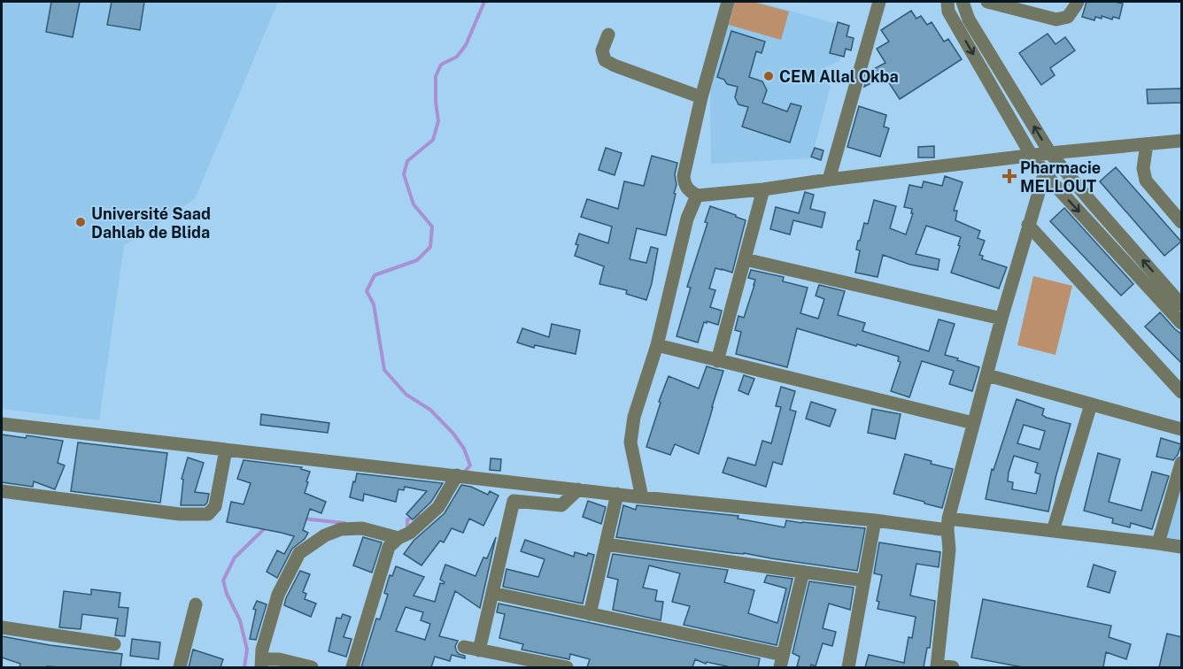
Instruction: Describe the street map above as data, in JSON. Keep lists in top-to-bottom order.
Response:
{
  "places": {
    "other": ["CEM Allal Okba", "Université Saad Dahlab de Blida"],
    "health": ["Pharmacie MELLOUT"]
  }
}
